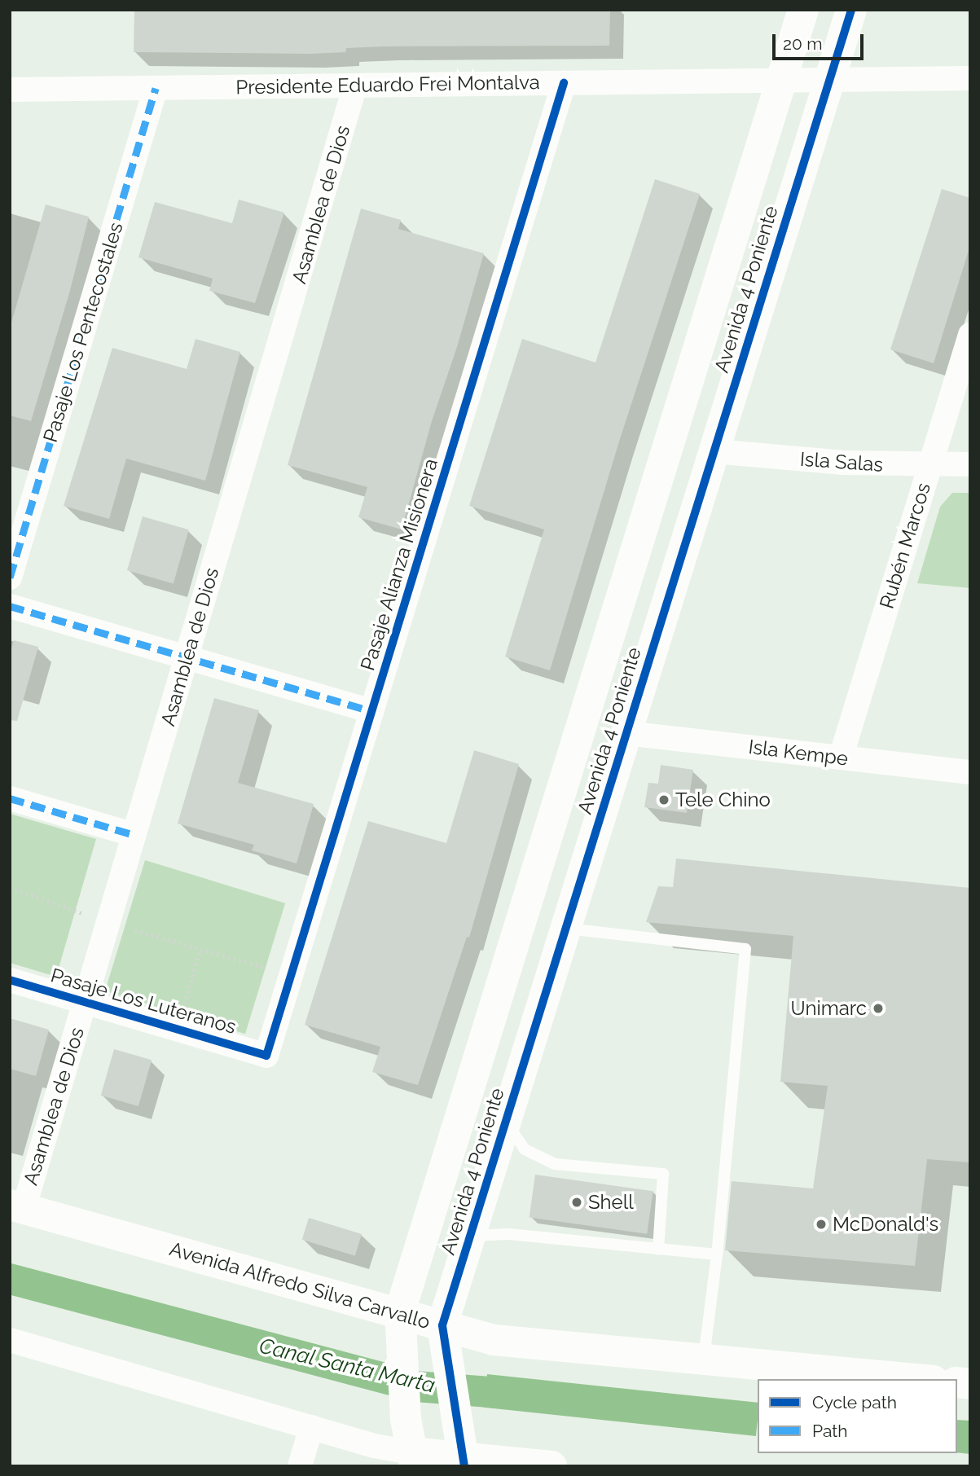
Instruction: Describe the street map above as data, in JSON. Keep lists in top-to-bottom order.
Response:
{
  "streets": {
    "street": [
      "Presidente Eduardo Frei Montalva",
      "Asamblea de Dios",
      "Avenida 4 Poniente",
      "Pasaje Los Pentecostales",
      "Isla Salas",
      "Rubén Marcos",
      "Pasaje Alianza Misionera",
      "Isla Kempe",
      "Pasaje Los Luteranos",
      "Avenida Alfredo Silva Carvallo"
    ]
  },
  "crossings": [
    ["Presidente Eduardo Frei Montalva", "Asamblea de Dios"],
    ["Presidente Eduardo Frei Montalva", "Avenida 4 Poniente"],
    ["Presidente Eduardo Frei Montalva", "Pasaje Los Pentecostales"],
    ["Presidente Eduardo Frei Montalva", "Pasaje Alianza Misionera"],
    ["Asamblea de Dios", "Pasaje Los Luteranos"],
    ["Asamblea de Dios", "Avenida Alfredo Silva Carvallo"],
    ["Avenida 4 Poniente", "Isla Salas"],
    ["Avenida 4 Poniente", "Isla Kempe"],
    ["Avenida 4 Poniente", "Avenida Alfredo Silva Carvallo"],
    ["Isla Salas", "Rubén Marcos"],
    ["Rubén Marcos", "Isla Kempe"],
    ["Pasaje Alianza Misionera", "Pasaje Los Luteranos"]
  ],
  "water": ["Canal Santa Marta"],
  "places": [
    "Tele Chino",
    "Unimarc",
    "Shell",
    "McDonald's"
  ],
  "legend": ["Cycle path", "Path"],
  "scale_bar": "20 m"
}
